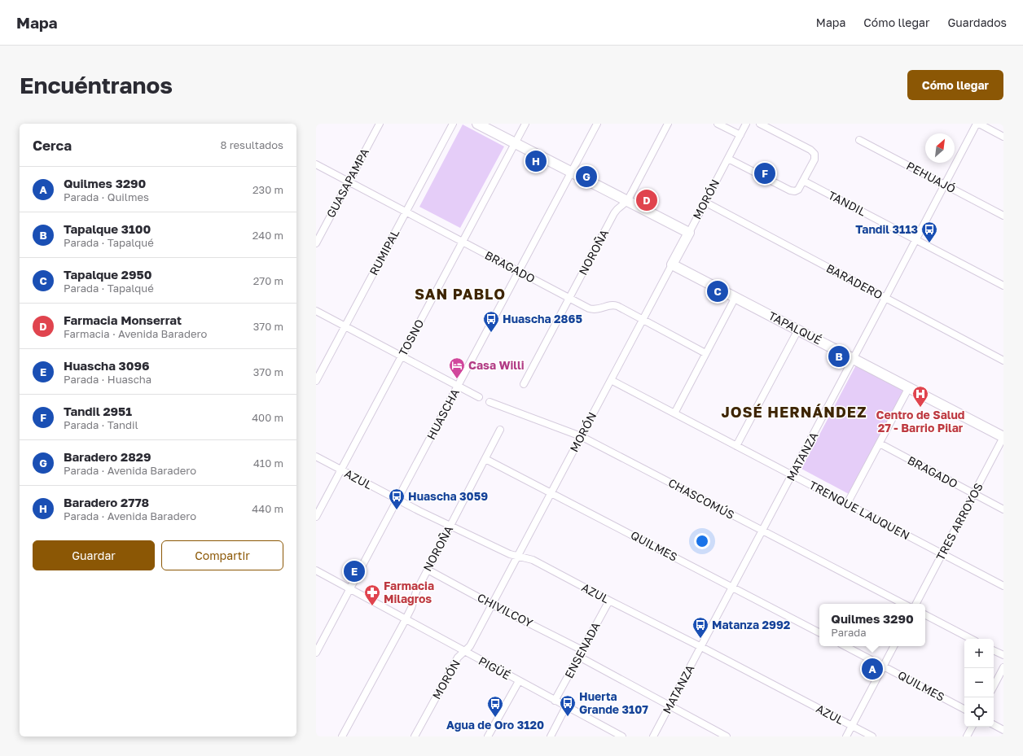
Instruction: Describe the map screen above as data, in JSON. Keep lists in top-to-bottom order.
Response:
{
  "streets": {
    "main road": ["MORÓN", "TAPALQUÉ"],
    "street": [
      "PEHUAJÓ",
      "GUASAPAMPA",
      "TANDIL",
      "RUMIPAL",
      "NOROÑA",
      "BRAGADO",
      "BARADERO",
      "TOSNO",
      "HUASCHA",
      "MATANZA",
      "AZUL",
      "CHASCOMÚS",
      "TRENQUE LAUQUEN",
      "TRES ARROYOS",
      "QUILMES",
      "CHIVILCOY",
      "ENSENADA",
      "PIGÜÉ"
    ]
  },
  "crossings": [
    ["PEHUAJÓ", "MATANZA"],
    ["GUASAPAMPA", "BRAGADO"],
    ["MORÓN", "BRAGADO"],
    ["MORÓN", "BARADERO"],
    ["MORÓN", "TAPALQUÉ"],
    ["MORÓN", "AZUL"],
    ["MORÓN", "CHASCOMÚS"],
    ["MORÓN", "TRENQUE LAUQUEN"],
    ["MORÓN", "QUILMES"],
    ["MORÓN", "CHIVILCOY"],
    ["MORÓN", "PIGÜÉ"],
    ["TANDIL", "MATANZA"],
    ["RUMIPAL", "BRAGADO"],
    ["NOROÑA", "BRAGADO"],
    ["NOROÑA", "AZUL"],
    ["NOROÑA", "QUILMES"],
    ["NOROÑA", "CHIVILCOY"],
    ["NOROÑA", "PIGÜÉ"],
    ["BRAGADO", "TOSNO"],
    ["BRAGADO", "HUASCHA"],
    ["BRAGADO", "TRES ARROYOS"],
    ["BARADERO", "MATANZA"],
    ["TAPALQUÉ", "MATANZA"],
    ["TAPALQUÉ", "TRES ARROYOS"],
    ["TOSNO", "AZUL"],
    ["HUASCHA", "AZUL"],
    ["HUASCHA", "PIGÜÉ"],
    ["MATANZA", "AZUL"],
    ["MATANZA", "CHASCOMÚS"],
    ["MATANZA", "TRENQUE LAUQUEN"],
    ["MATANZA", "QUILMES"],
    ["AZUL", "ENSENADA"],
    ["TRENQUE LAUQUEN", "TRES ARROYOS"],
    ["CHIVILCOY", "ENSENADA"],
    ["ENSENADA", "PIGÜÉ"]
  ],
  "districts": ["SAN PABLO", "JOSÉ HERNÁNDEZ"],
  "places": {
    "bus stop": [
      "Tandil 3113",
      "Huascha 2865",
      "Huascha 3059",
      "Matanza 2992",
      "Huerta Grande 3107",
      "Agua de Oro 3120"
    ],
    "hotel": ["Casa Willi"],
    "hospital": ["Centro de Salud 27 - Barrio Pilar"],
    "pharmacy": ["Farmacia Milagros"]
  },
  "north": "top right",
  "page": {
    "header": "Mapa",
    "nav": ["Mapa", "Cómo llegar", "Guardados"],
    "buttons": [
      "Cómo llegar",
      ["Guardar", "Compartir"]
    ],
    "title": "Encuéntranos",
    "heading": ["Cerca", "8 resultados"],
    "pins": [
      "H",
      "F",
      "G",
      "D",
      "C",
      "B",
      "E",
      "A"
    ],
    "list": [
      {
        "mark": "A",
        "name": "Quilmes 3290",
        "note": "Parada · Quilmes",
        "value": "230 m"
      },
      {
        "mark": "B",
        "name": "Tapalque 3100",
        "note": "Parada · Tapalqué",
        "value": "240 m"
      },
      {
        "mark": "C",
        "name": "Tapalque 2950",
        "note": "Parada · Tapalqué",
        "value": "270 m"
      },
      {
        "mark": "D",
        "name": "Farmacia Monserrat",
        "note": "Farmacia · Avenida Baradero",
        "value": "370 m"
      },
      {
        "mark": "E",
        "name": "Huascha 3096",
        "note": "Parada · Huascha",
        "value": "370 m"
      },
      {
        "mark": "F",
        "name": "Tandil 2951",
        "note": "Parada · Tandil",
        "value": "400 m"
      },
      {
        "mark": "G",
        "name": "Baradero 2829",
        "note": "Parada · Avenida Baradero",
        "value": "410 m"
      },
      {
        "mark": "H",
        "name": "Baradero 2778",
        "note": "Parada · Avenida Baradero",
        "value": "440 m"
      }
    ],
    "popup": ["Quilmes 3290", "Parada"],
    "map_buttons": ["+", "−"]
  }
}
